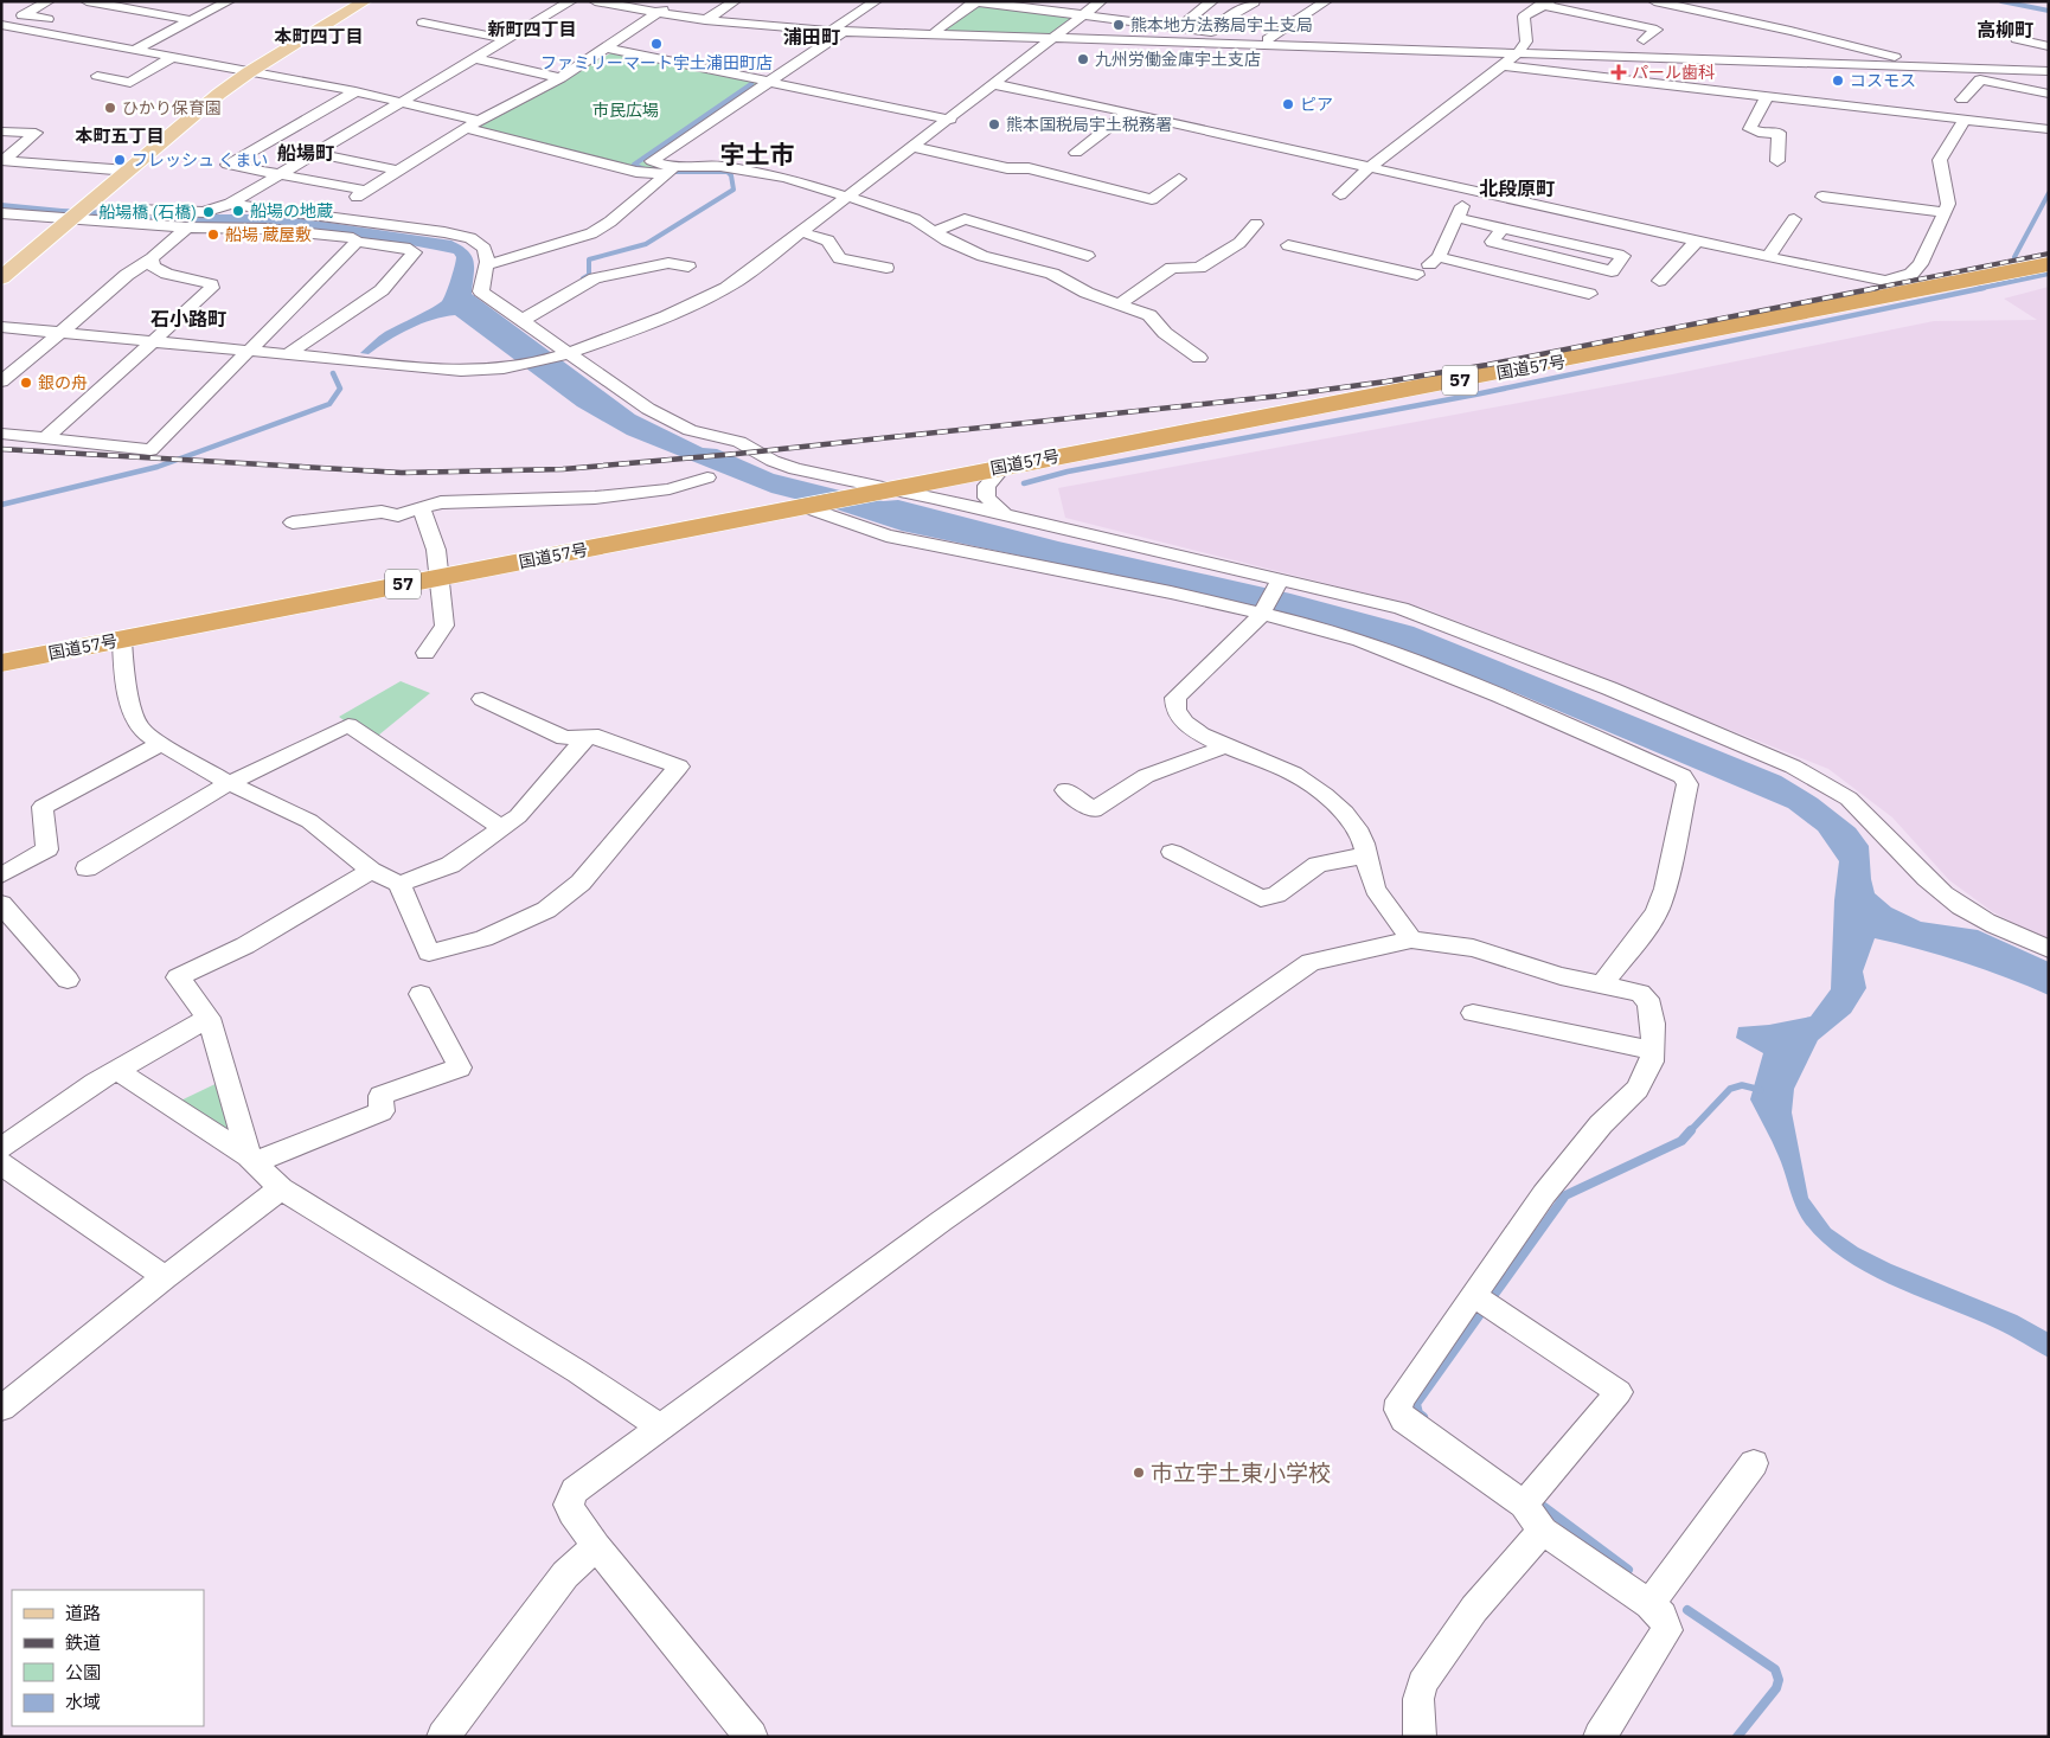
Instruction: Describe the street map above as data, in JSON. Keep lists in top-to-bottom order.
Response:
{
  "streets": {
    "highway": ["国道57号", "57"]
  },
  "districts": [
    "新町四丁目",
    "高柳町",
    "本町四丁目",
    "浦田町",
    "本町五丁目",
    "船場町",
    "宇土市",
    "北段原町",
    "石小路町"
  ],
  "parks": ["市民広場"],
  "places": {
    "other": [
      "熊本地方法務局宇土支局",
      "ファミリーマート宇土浦田町店",
      "九州労働金庫宇土支店",
      "コスモス",
      "ピア",
      "ひかり保育園",
      "熊本国税局宇土税務署",
      "フレッシュ くまい",
      "船場の地蔵",
      "船場橋 (石橋)",
      "船場 蔵屋敷",
      "銀の舟",
      "市立宇土東小学校"
    ],
    "health": ["パール歯科"]
  },
  "legend": [
    "道路",
    "鉄道",
    "公園",
    "水域"
  ]
}
